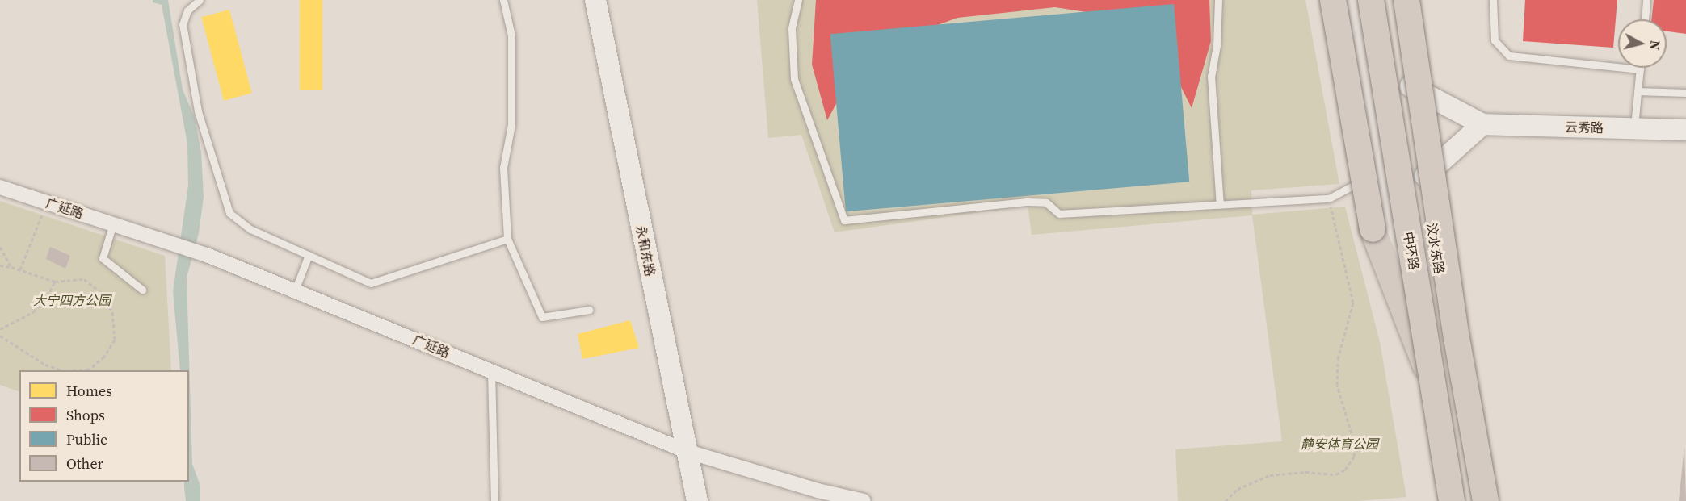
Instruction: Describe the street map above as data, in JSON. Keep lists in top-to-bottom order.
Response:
{
  "streets": {
    "highway": ["中环路"],
    "main road": ["汶水东路"],
    "street": ["云秀路", "广延路", "永和东路"]
  },
  "crossings": [
    ["广延路", "永和东路"],
    ["汶水东路", "中环路"]
  ],
  "parks": ["大宁四方公园", "静安体育公园"],
  "legend": [
    "Homes",
    "Shops",
    "Public",
    "Other"
  ],
  "north": "right"
}
